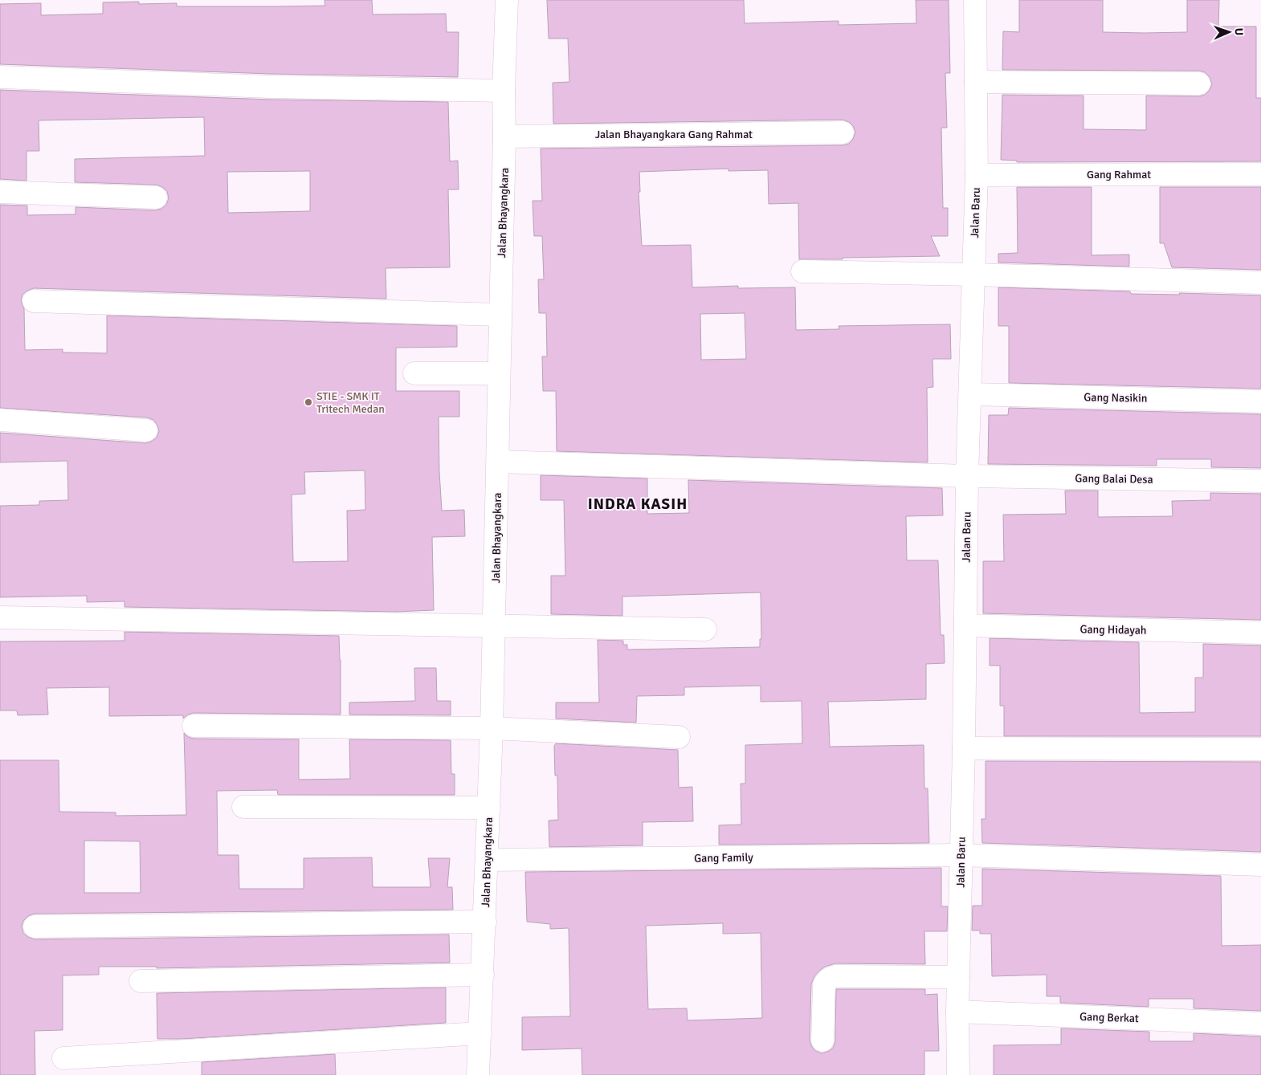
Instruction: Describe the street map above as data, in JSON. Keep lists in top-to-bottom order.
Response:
{
  "streets": {
    "street": [
      "Jalan Bhayangkara Gang Rahmat",
      "Gang Rahmat",
      "Jalan Bhayangkara",
      "Jalan Baru",
      "Gang Nasikin",
      "Gang Balai Desa",
      "Gang Hidayah",
      "Gang Family",
      "Gang Berkat"
    ]
  },
  "crossings": [
    ["Jalan Bhayangkara Gang Rahmat", "Jalan Bhayangkara"],
    ["Gang Rahmat", "Jalan Baru"],
    ["Jalan Bhayangkara", "Gang Balai Desa"],
    ["Jalan Bhayangkara", "Gang Family"],
    ["Jalan Baru", "Gang Nasikin"],
    ["Jalan Baru", "Gang Balai Desa"],
    ["Jalan Baru", "Gang Hidayah"],
    ["Jalan Baru", "Gang Family"],
    ["Jalan Baru", "Gang Berkat"]
  ],
  "districts": ["INDRA KASIH"],
  "places": ["STIE - SMK IT Tritech Medan"],
  "north": "right"
}
